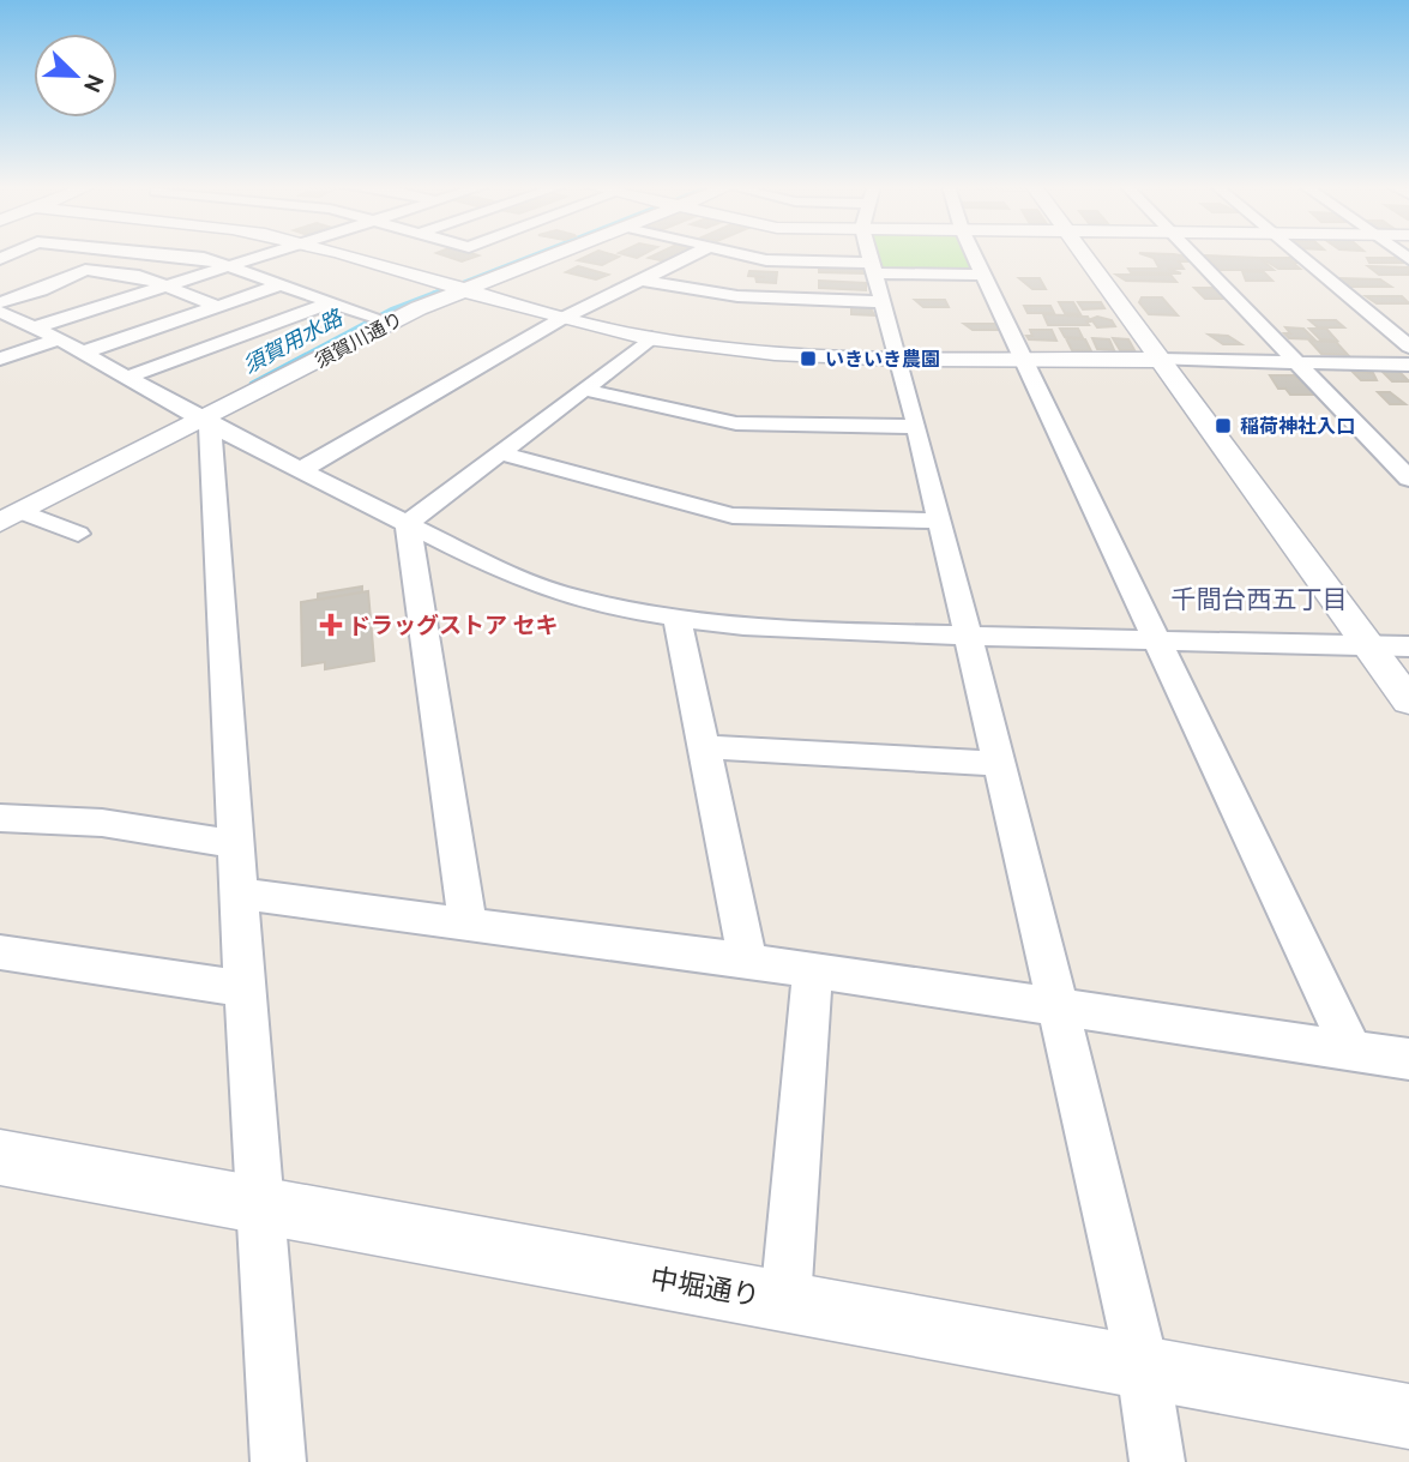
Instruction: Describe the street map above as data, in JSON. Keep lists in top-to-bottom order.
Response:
{
  "streets": {
    "street": ["須賀川通り", "中堀通り"]
  },
  "districts": ["千間台西五丁目"],
  "water": ["須賀用水路"],
  "places": {
    "transit": ["いきいき農園", "稲荷神社入口"],
    "health": ["ドラッグストア セキ"]
  },
  "north": "bottom right"
}
